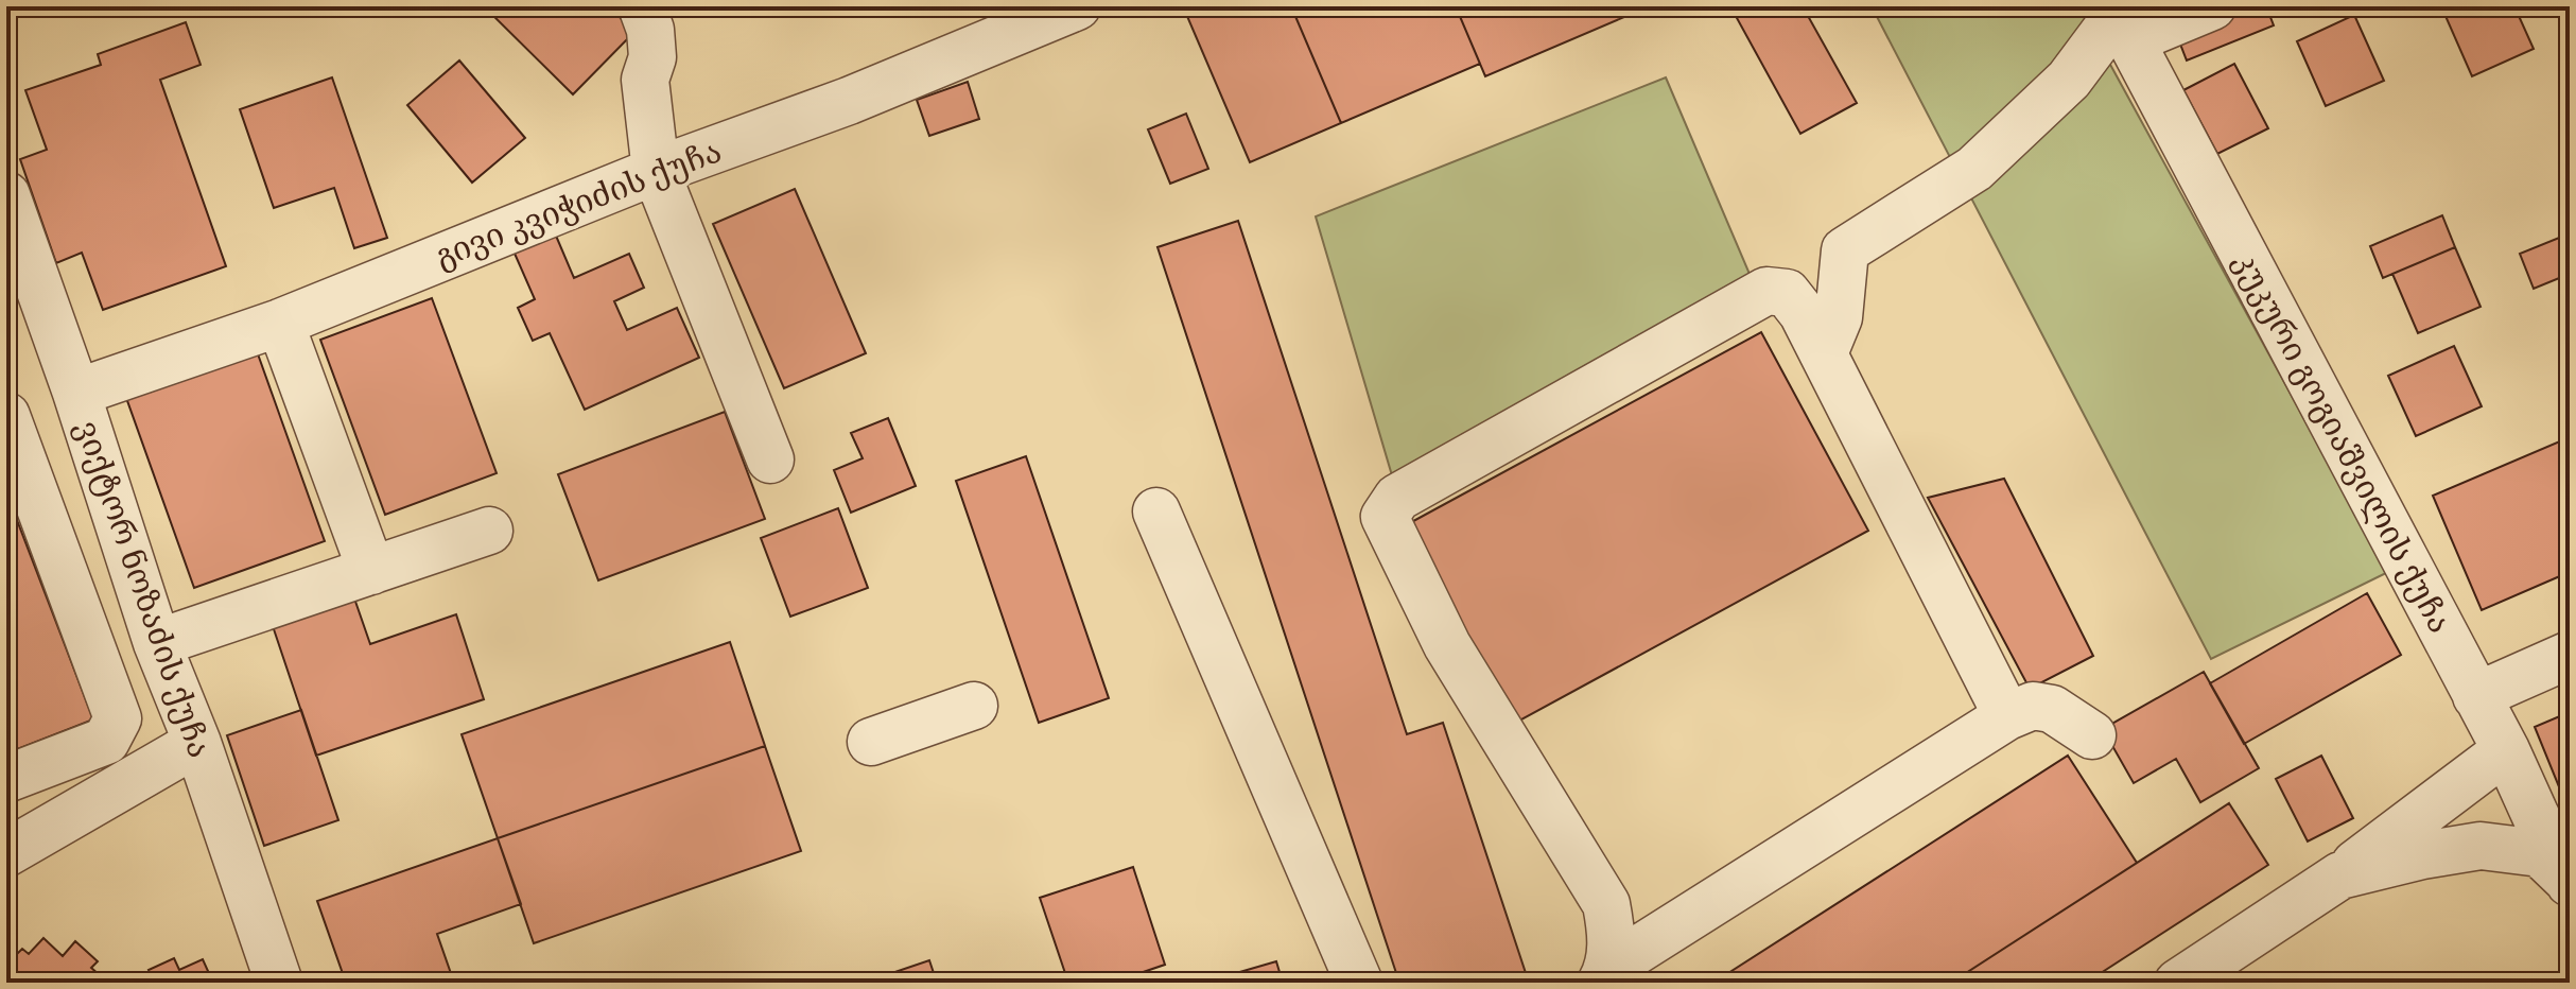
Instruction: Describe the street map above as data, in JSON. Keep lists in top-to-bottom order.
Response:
{
  "streets": {
    "street": ["გივი კვიჭიძის ქუჩა", "კუკური გოგიაშვილის ქუჩა", "ვიქტორ ნოზაძის ქუჩა"]
  },
  "crossings": [
    ["გივი კვიჭიძის ქუჩა", "ვიქტორ ნოზაძის ქუჩა"]
  ]
}
